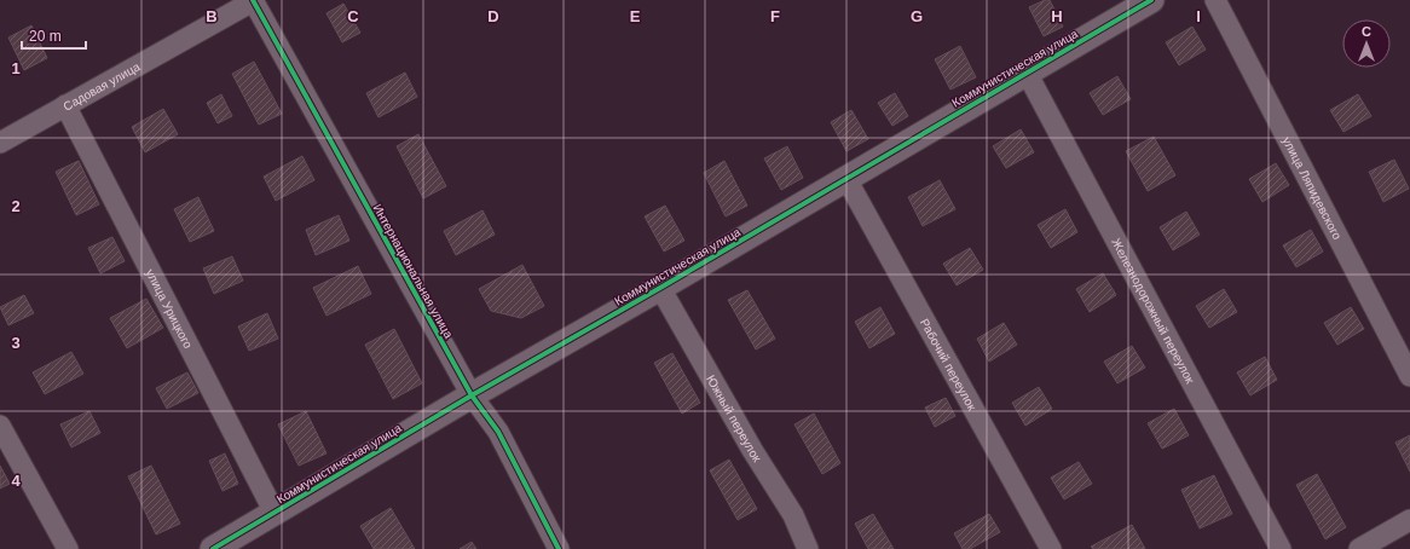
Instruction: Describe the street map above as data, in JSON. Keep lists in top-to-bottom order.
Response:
{
  "streets": {
    "street": [
      "Коммунистическая улица",
      "Садовая улица",
      "улица Ляпидевского",
      "Интернациональная улица",
      "улица Урицкого",
      "Железнодорожный переулок",
      "Рабочий переулок",
      "Южный переулок"
    ]
  },
  "crossings": [
    ["Коммунистическая улица", "Интернациональная улица"],
    ["Коммунистическая улица", "улица Урицкого"],
    ["Коммунистическая улица", "Железнодорожный переулок"],
    ["Коммунистическая улица", "Рабочий переулок"],
    ["Коммунистическая улица", "Южный переулок"],
    ["Садовая улица", "Интернациональная улица"],
    ["Садовая улица", "улица Урицкого"]
  ],
  "scale_bar": "20 m",
  "north": "top",
  "grid": {
    "columns": [
      "B",
      "C",
      "D",
      "E",
      "F",
      "G",
      "H",
      "I"
    ],
    "rows": [
      "1",
      "2",
      "3",
      "4"
    ]
  }
}
